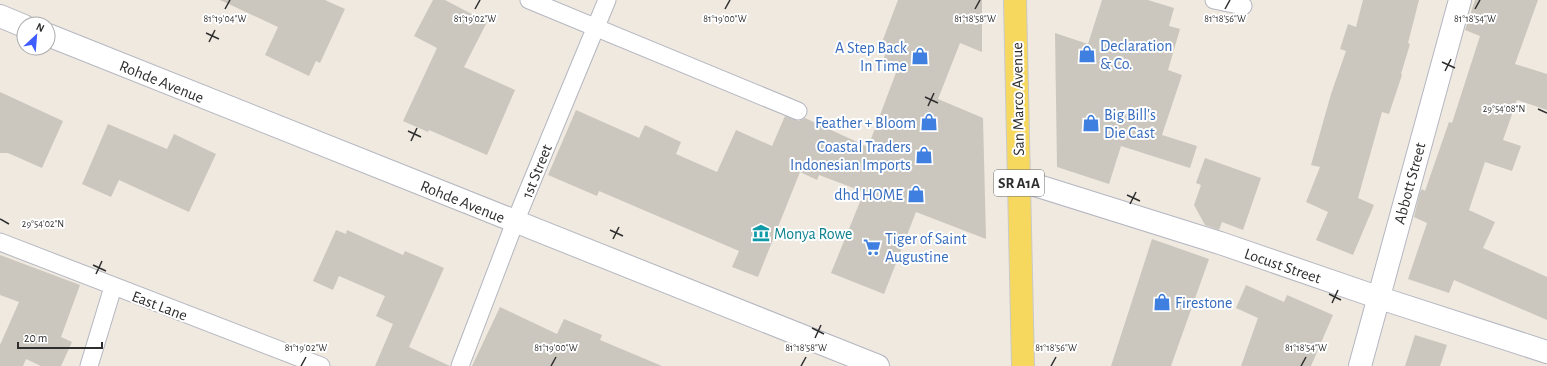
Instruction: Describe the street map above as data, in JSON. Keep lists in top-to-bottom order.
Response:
{
  "streets": {
    "main road": ["San Marco Avenue", "SR A1A"],
    "street": ["Rohde Avenue", "Abbott Street", "Locust Street"],
    "lane": ["1st Street", "East Lane"]
  },
  "crossings": [
    ["Rohde Avenue", "1st Street"],
    ["San Marco Avenue", "Locust Street"],
    ["Abbott Street", "Locust Street"]
  ],
  "places": {
    "shop": [
      "Declaration & Co.",
      "A Step Back In Time",
      "Feather + Bloom",
      "Big Bill's Die Cast",
      "Coastal Traders Indonesian Imports",
      "dhd HOME",
      "Firestone"
    ],
    "museum": ["Monya Rowe"],
    "supermarket": ["Tiger of Saint Augustine"]
  },
  "scale_bar": "20 m",
  "north": "top right",
  "coordinates": [
    "81°19'04\"W",
    "81°19'02\"W",
    "81°19'00\"W",
    "81°18'58\"W",
    "81°18'56\"W",
    "81°18'54\"W",
    "29°54'08\"N",
    "29°54'02\"N"
  ]
}
